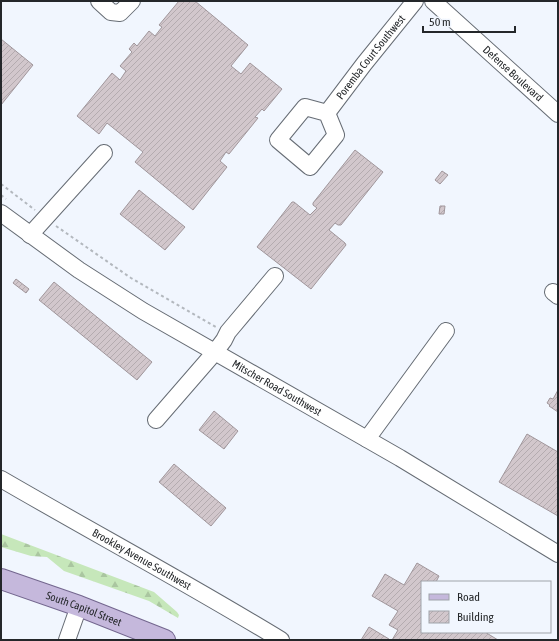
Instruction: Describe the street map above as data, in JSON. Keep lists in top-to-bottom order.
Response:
{
  "streets": {
    "main road": ["South Capitol Street"],
    "street": [
      "Poremba Court Southwest",
      "Defense Boulevard",
      "Mitscher Road Southwest",
      "Brookley Avenue Southwest"
    ]
  },
  "legend": ["Road", "Building"],
  "scale_bar": "50 m"
}
